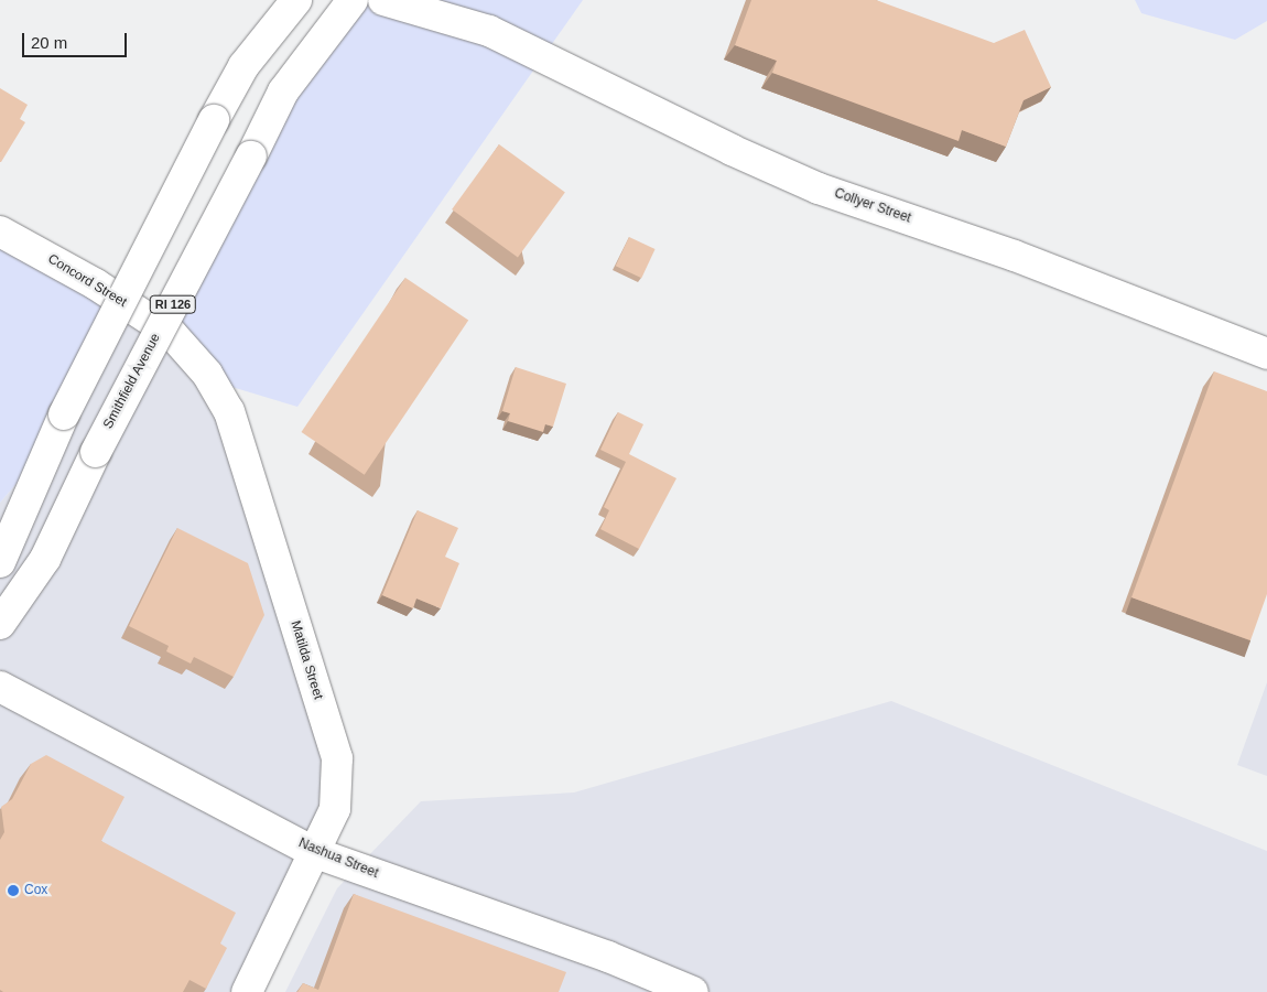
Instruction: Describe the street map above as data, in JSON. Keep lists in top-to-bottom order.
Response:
{
  "streets": {
    "street": [
      "Collyer Street",
      "Concord Street",
      "RI 126",
      "Smithfield Avenue",
      "Matilda Street",
      "Nashua Street"
    ]
  },
  "crossings": [
    ["Concord Street", "Matilda Street"],
    ["Matilda Street", "Nashua Street"]
  ],
  "places": ["Cox"],
  "scale_bar": "20 m"
}
